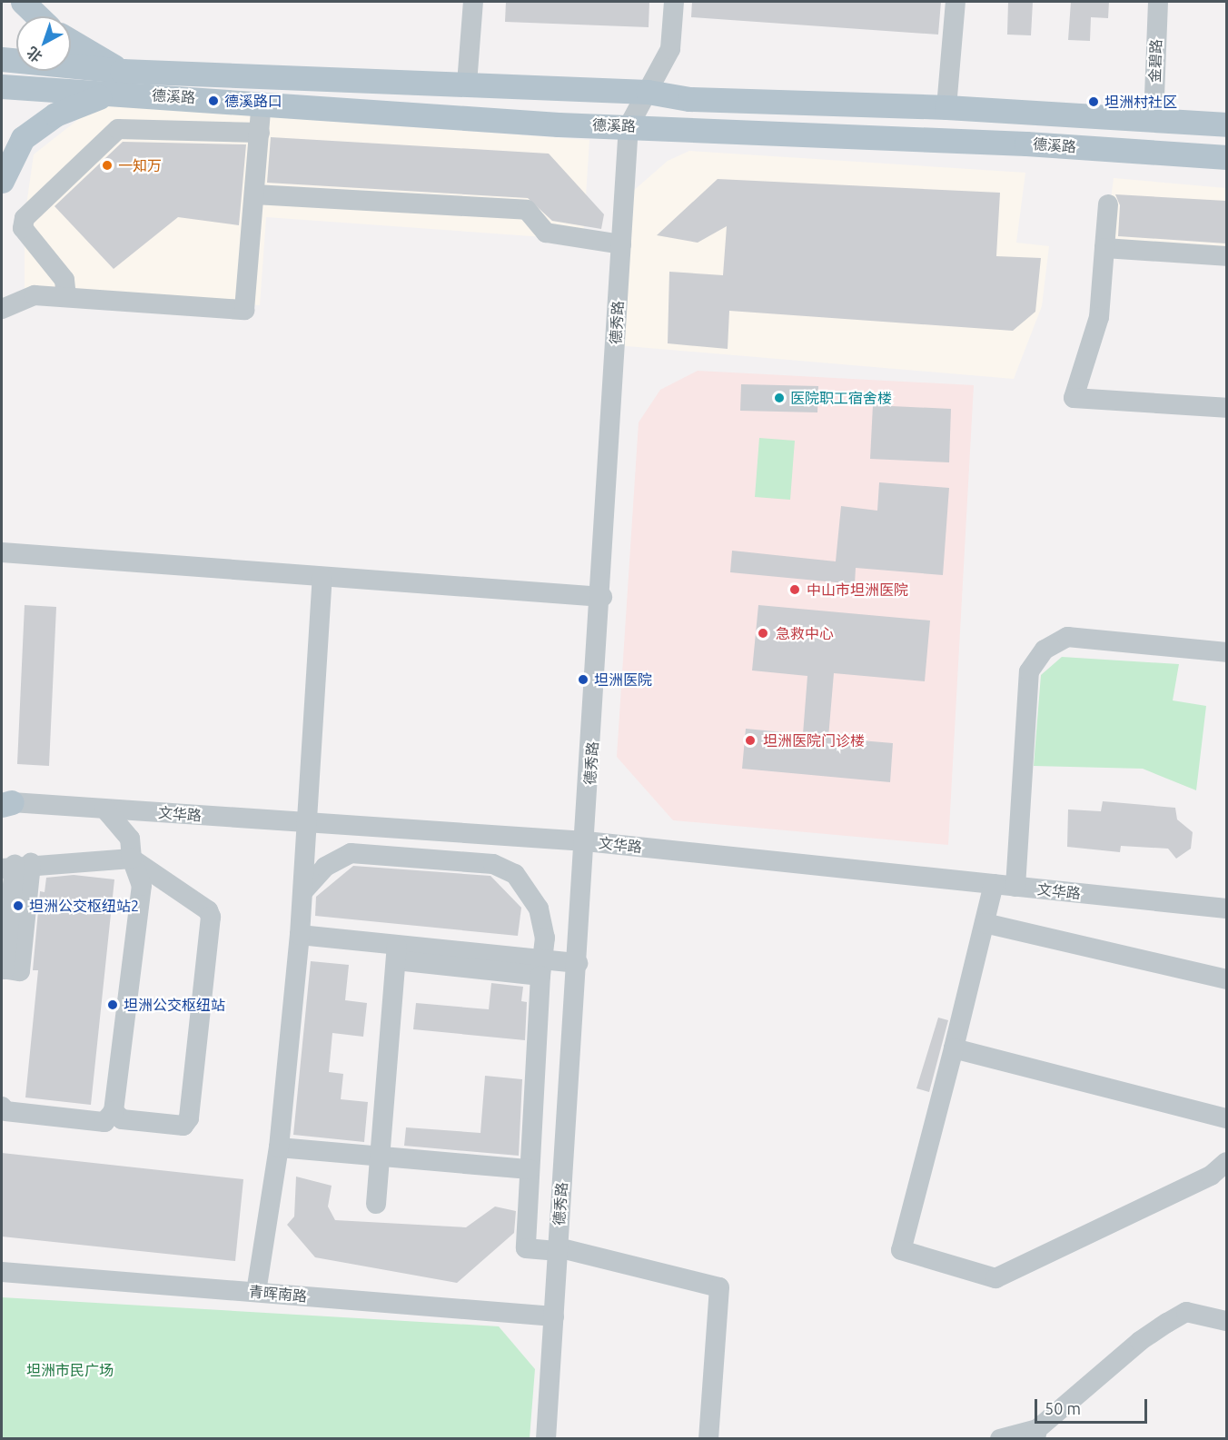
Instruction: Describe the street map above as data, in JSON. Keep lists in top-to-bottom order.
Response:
{
  "streets": {
    "main road": ["德溪路"],
    "street": [
      "金碧路",
      "德秀路",
      "文华路",
      "青晖南路"
    ]
  },
  "crossings": [
    ["金碧路", "德溪路"],
    ["德溪路", "德秀路"],
    ["德秀路", "文华路"],
    ["德秀路", "青晖南路"]
  ],
  "parks": ["坦洲市民广场"],
  "places": [
    "德溪路口",
    "坦洲村社区",
    "一知万",
    "医院职工宿舍楼",
    "中山市坦洲医院",
    "急救中心",
    "坦洲医院",
    "坦洲医院门诊楼",
    "坦洲公交枢纽站2",
    "坦洲公交枢纽站"
  ],
  "scale_bar": "50 m",
  "north": "bottom left"
}
